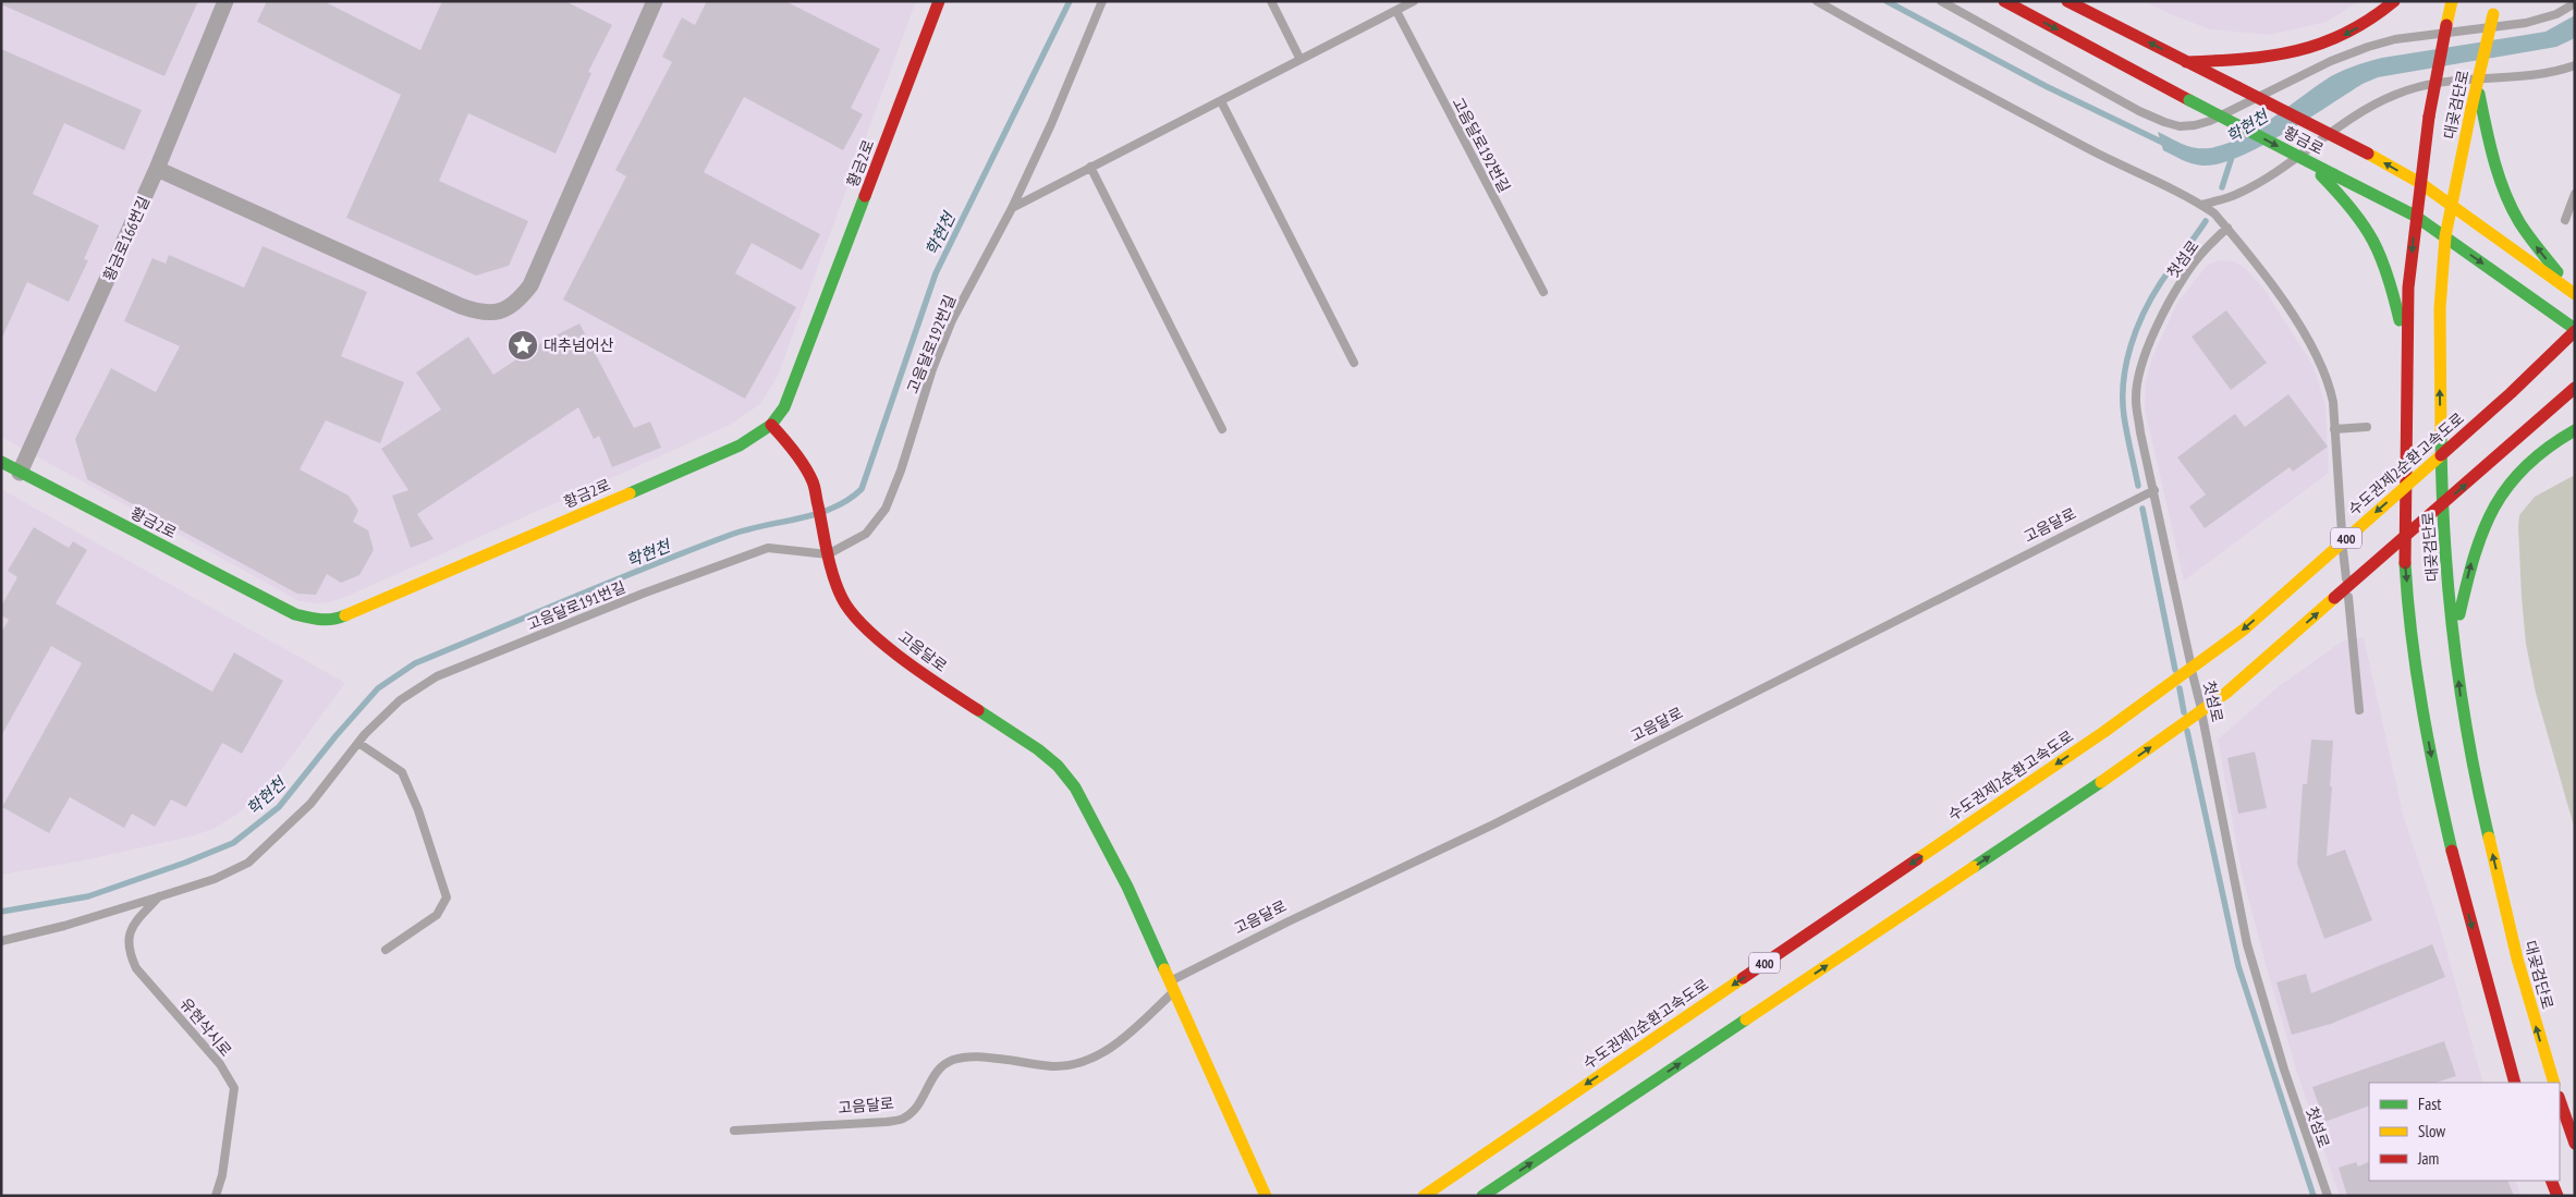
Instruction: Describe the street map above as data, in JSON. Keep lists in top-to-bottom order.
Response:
{
  "streets": {
    "main road": [
      "대곶검단로",
      "황금로",
      "황금2로",
      "수도권제2순환고속도로",
      "고음달로",
      "400"
    ],
    "street": ["황금로166번길"],
    "lane": [
      "고음달로192번길",
      "첫섬로",
      "고음달로191번길",
      "유현삭시로"
    ]
  },
  "crossings": [
    ["대곶검단로", "황금로"],
    ["황금로", "수도권제2순환고속도로"],
    ["고음달로192번길", "고음달로"],
    ["고음달로192번길", "고음달로191번길"],
    ["황금2로", "황금로166번길"],
    ["황금2로", "고음달로"],
    ["첫섬로", "고음달로"],
    ["고음달로", "고음달로191번길"],
    ["고음달로191번길", "유현삭시로"]
  ],
  "water": ["학현천"],
  "places": {
    "place": ["대추넘어산"]
  },
  "legend": ["Fast", "Slow", "Jam"]
}
